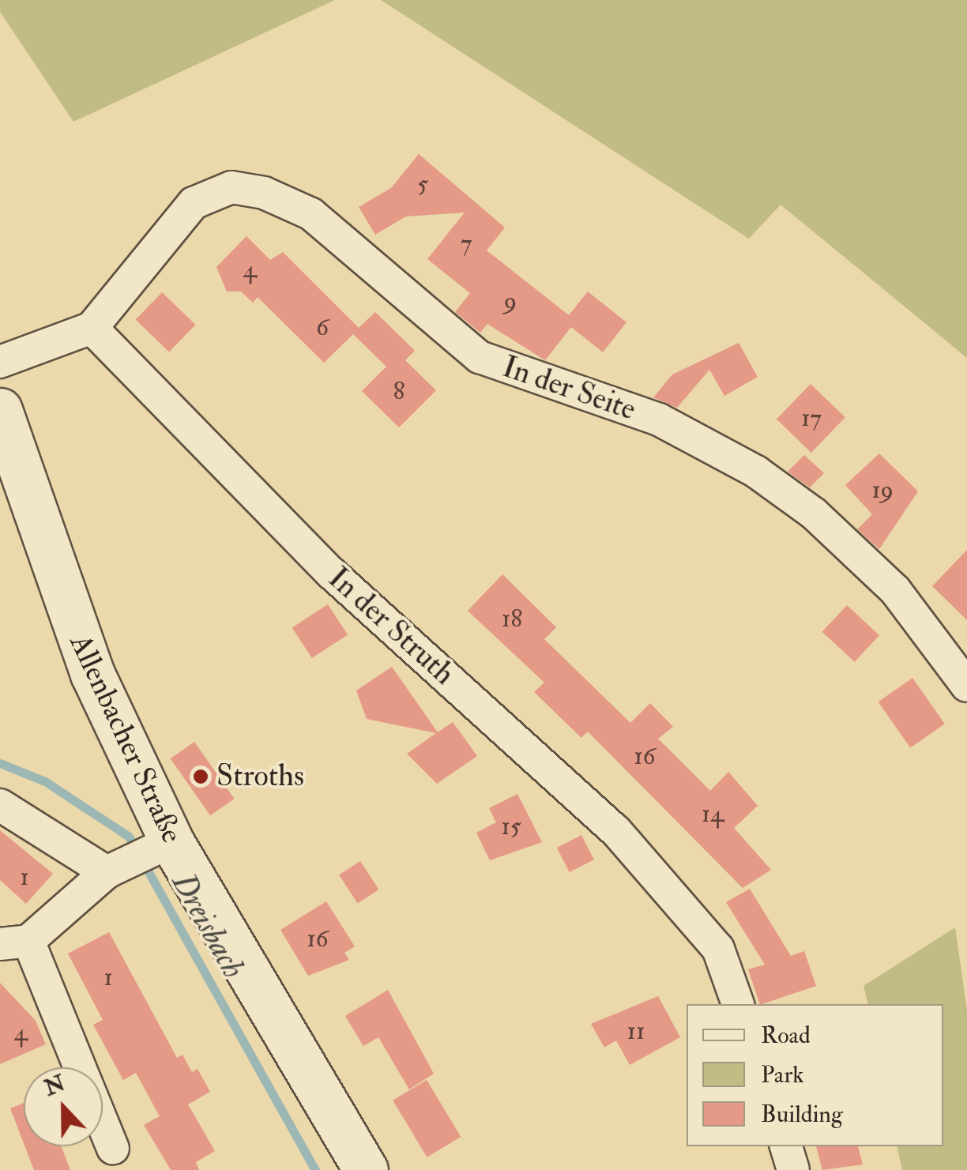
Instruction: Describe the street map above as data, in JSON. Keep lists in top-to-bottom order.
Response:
{
  "streets": {
    "main road": ["Allenbacher Straße"],
    "street": ["In der Seite", "In der Struth"]
  },
  "crossings": [
    ["In der Seite", "In der Struth"]
  ],
  "water": ["Dreisbach"],
  "places": ["Stroths"],
  "house_numbers": [
    "5",
    "7",
    "4",
    "9",
    "6",
    "8",
    "17",
    "19",
    "18",
    "16",
    "14",
    "15",
    "1",
    "16",
    "1",
    "11",
    "4"
  ],
  "legend": ["Road", "Park", "Building"],
  "north": "top"
}
